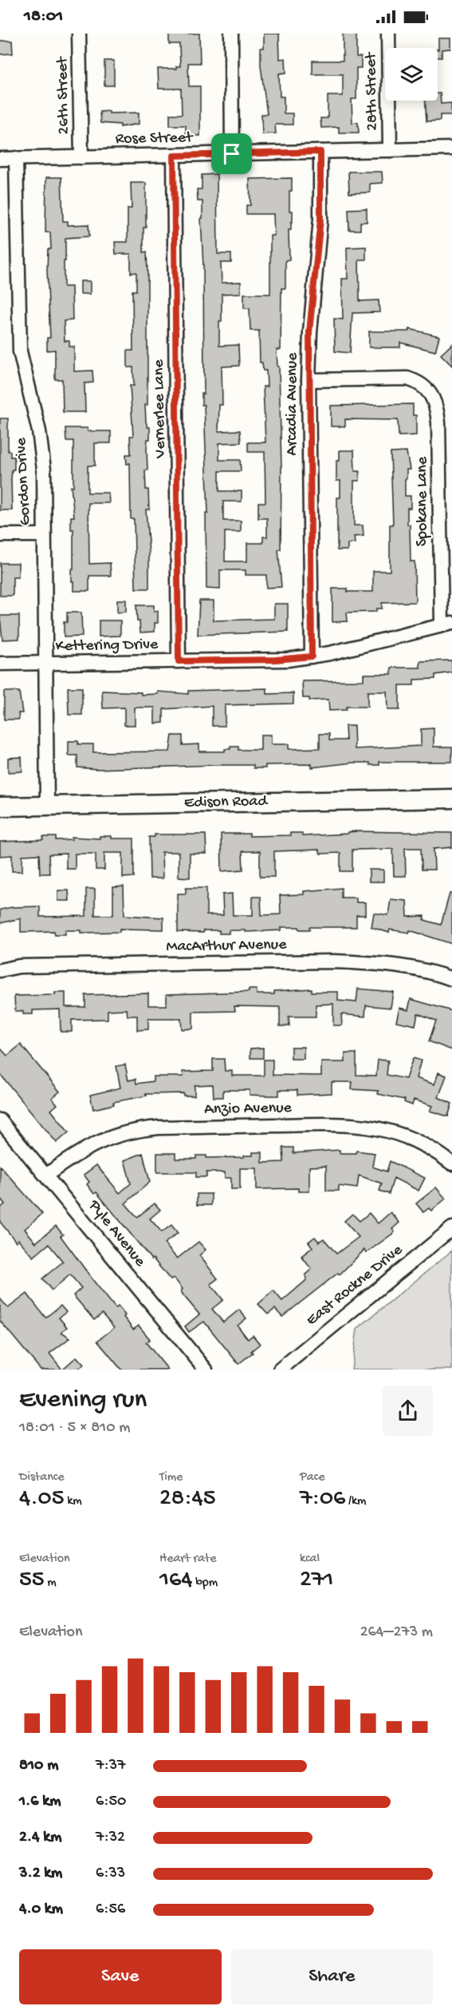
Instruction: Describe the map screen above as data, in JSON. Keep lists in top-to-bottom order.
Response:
{
  "streets": {
    "main road": ["Edison Road"],
    "street": [
      "28th Street",
      "26th Street",
      "Rose Street",
      "Arcadia Avenue",
      "Vernerlee Lane",
      "Gordon Drive",
      "Spokane Lane",
      "Kettering Drive",
      "MacArthur Avenue",
      "Anzio Avenue",
      "Pyle Avenue",
      "East Rockne Drive"
    ]
  },
  "crossings": [
    ["28th Street", "Rose Street"],
    ["26th Street", "Rose Street"],
    ["Rose Street", "Arcadia Avenue"],
    ["Rose Street", "Vernerlee Lane"],
    ["Rose Street", "Gordon Drive"],
    ["Arcadia Avenue", "Spokane Lane"],
    ["Arcadia Avenue", "Kettering Drive"],
    ["Vernerlee Lane", "Kettering Drive"],
    ["Gordon Drive", "Kettering Drive"],
    ["Gordon Drive", "Edison Road"],
    ["Spokane Lane", "Kettering Drive"],
    ["Anzio Avenue", "Pyle Avenue"]
  ],
  "page": {
    "status": "18:01",
    "heading": ["Evening run", "18:01 · 5 × 810 m"],
    "stats": [
      ["Distance", "4.05 km"],
      ["Time", "28:45"],
      ["Pace", "7:06 /km"],
      ["Elevation", "55 m"],
      ["Heart rate", "164 bpm"],
      ["kcal", "271"]
    ],
    "chart": ["Elevation", "264–273 m"],
    "list": [
      {
        "name": "810 m",
        "note": "7:37"
      },
      {
        "name": "1.6 km",
        "note": "6:50"
      },
      {
        "name": "2.4 km",
        "note": "7:32"
      },
      {
        "name": "3.2 km",
        "note": "6:33"
      },
      {
        "name": "4.0 km",
        "note": "6:56"
      }
    ],
    "buttons": ["Save", "Share"]
  }
}
